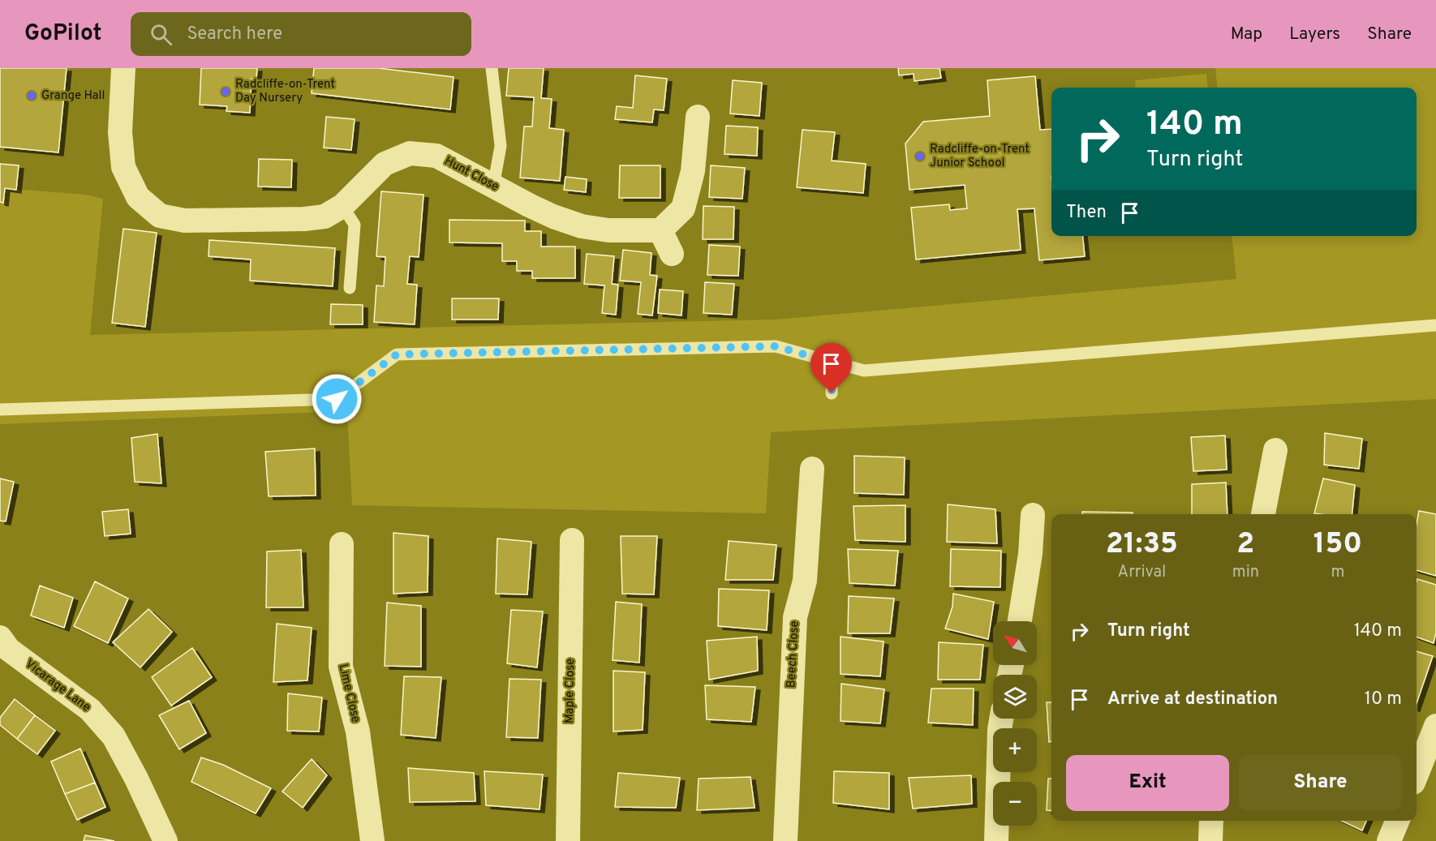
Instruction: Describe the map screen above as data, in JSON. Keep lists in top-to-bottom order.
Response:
{
  "streets": {
    "street": [
      "Hunt Close",
      "Beech Close",
      "Vicarage Lane",
      "Maple Close",
      "Lime Close"
    ]
  },
  "places": ["Radcliffe-on-Trent Day Nursery", "Grange Hall", "Radcliffe-on-Trent Junior School"],
  "north": "top left",
  "page": {
    "header": "GoPilot",
    "search": "Search here",
    "nav": ["Map", "Layers", "Share"],
    "turn": ["140 m", "Turn right"],
    "then": "Then",
    "eta": [
      "21:35",
      "Arrival",
      "2",
      "min",
      "150",
      "m"
    ],
    "list": [
      {
        "name": "Turn right",
        "value": "140 m"
      },
      {
        "name": "Arrive at destination",
        "value": "10 m"
      }
    ],
    "map_buttons": ["+", "−"],
    "buttons": ["Exit", "Share"]
  }
}
